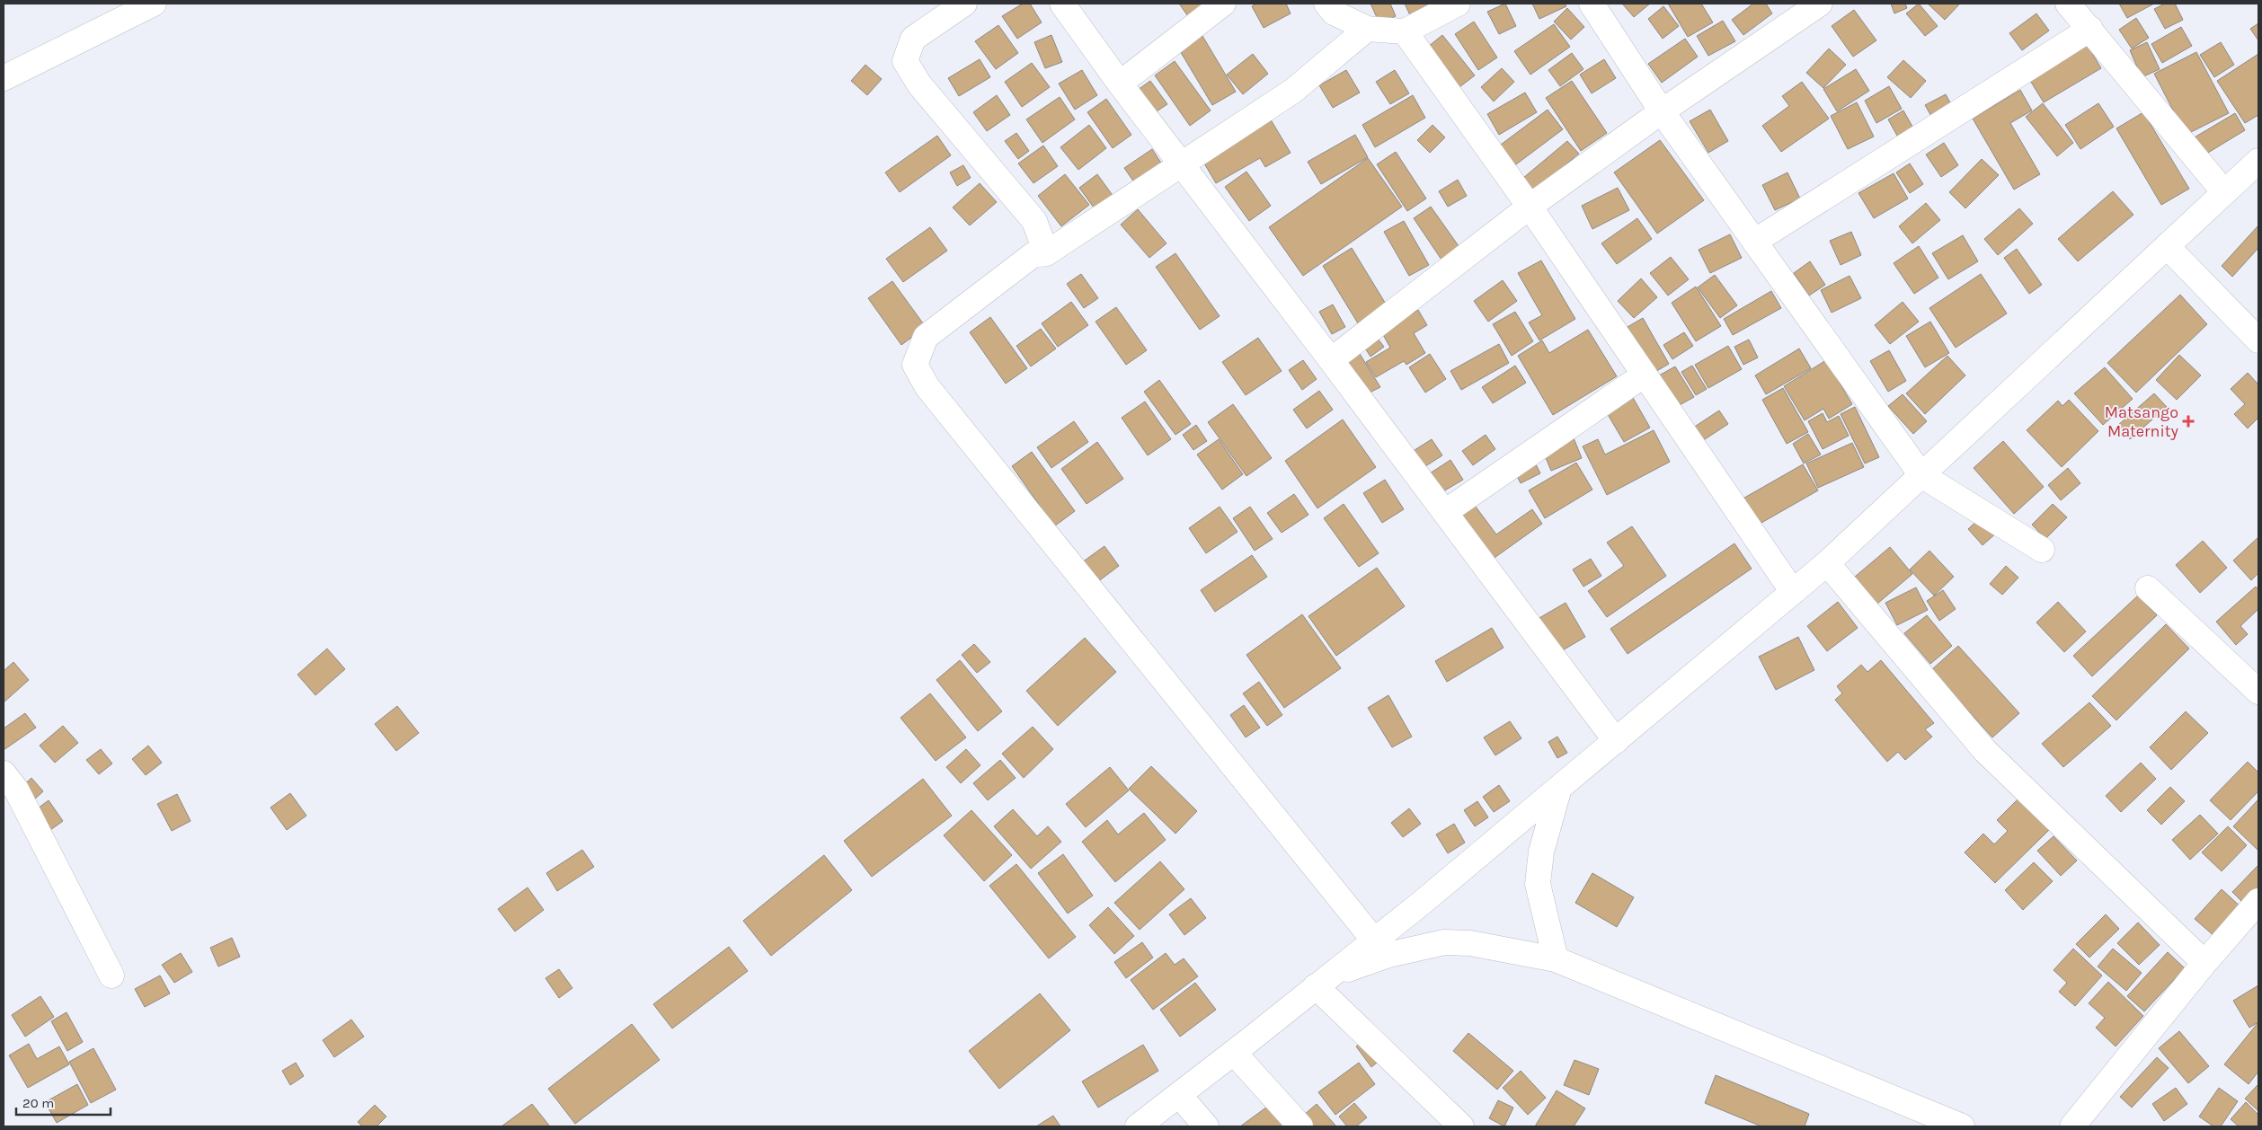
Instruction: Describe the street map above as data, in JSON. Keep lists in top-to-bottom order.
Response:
{
  "places": {
    "health": ["Matsango Maternity"]
  },
  "scale_bar": "20 m"
}
